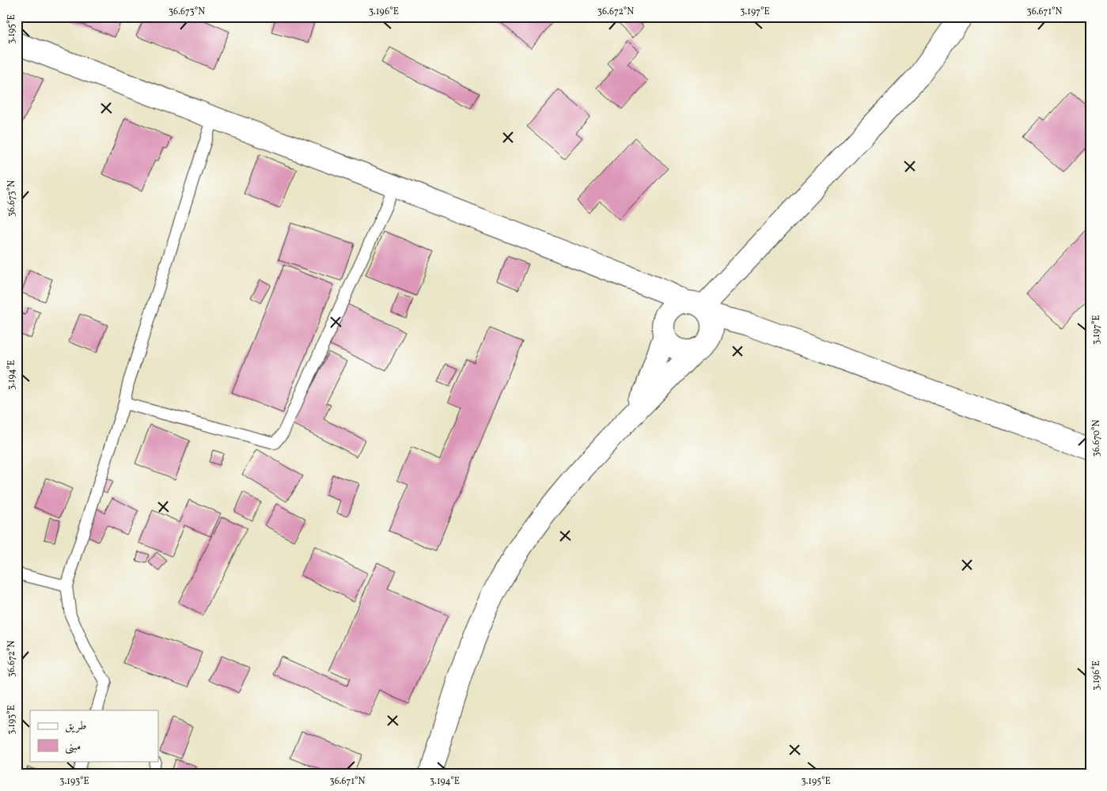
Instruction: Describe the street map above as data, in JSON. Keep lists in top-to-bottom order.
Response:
{
  "legend": ["طريق", "مبنى"],
  "coordinates": [
    "36.673°N",
    "3.196°E",
    "36.672°N",
    "3.197°E",
    "36.671°N",
    "3.195°E",
    "3.194°E",
    "36.670°N",
    "3.193°E"
  ]
}
